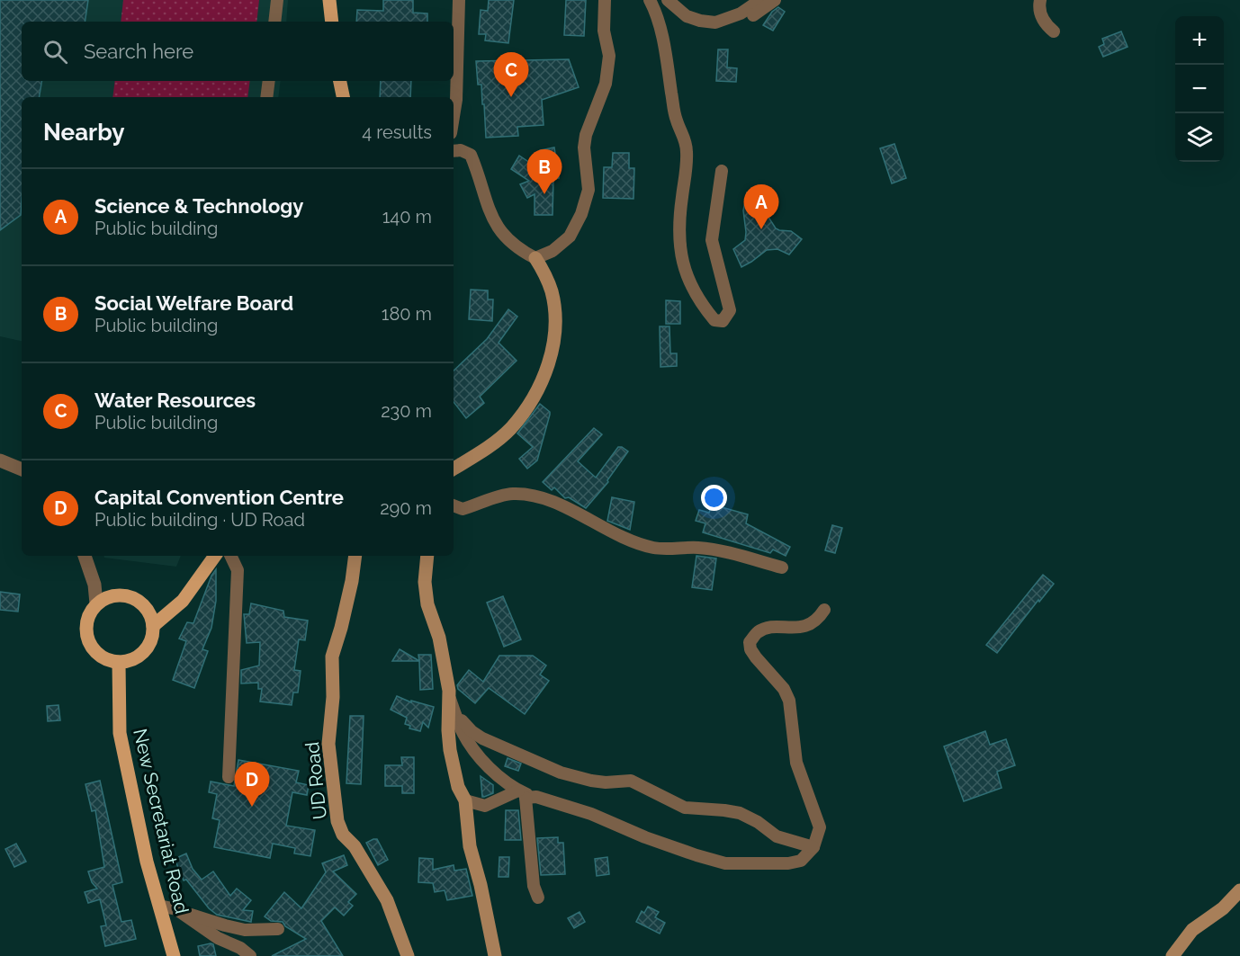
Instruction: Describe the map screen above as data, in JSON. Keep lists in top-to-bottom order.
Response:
{
  "streets": {
    "main road": ["UD Road", "New Secretariat Road"]
  },
  "page": {
    "map_buttons": ["+", "−"],
    "search": "Search here",
    "pins": [
      "C",
      "B",
      "A",
      "D"
    ],
    "heading": ["Nearby", "4 results"],
    "list": [
      {
        "mark": "A",
        "name": "Science & Technology",
        "note": "Public building",
        "value": "140 m"
      },
      {
        "mark": "B",
        "name": "Social Welfare Board",
        "note": "Public building",
        "value": "180 m"
      },
      {
        "mark": "C",
        "name": "Water Resources",
        "note": "Public building",
        "value": "230 m"
      },
      {
        "mark": "D",
        "name": "Capital Convention Centre",
        "note": "Public building · UD Road",
        "value": "290 m"
      }
    ]
  }
}
